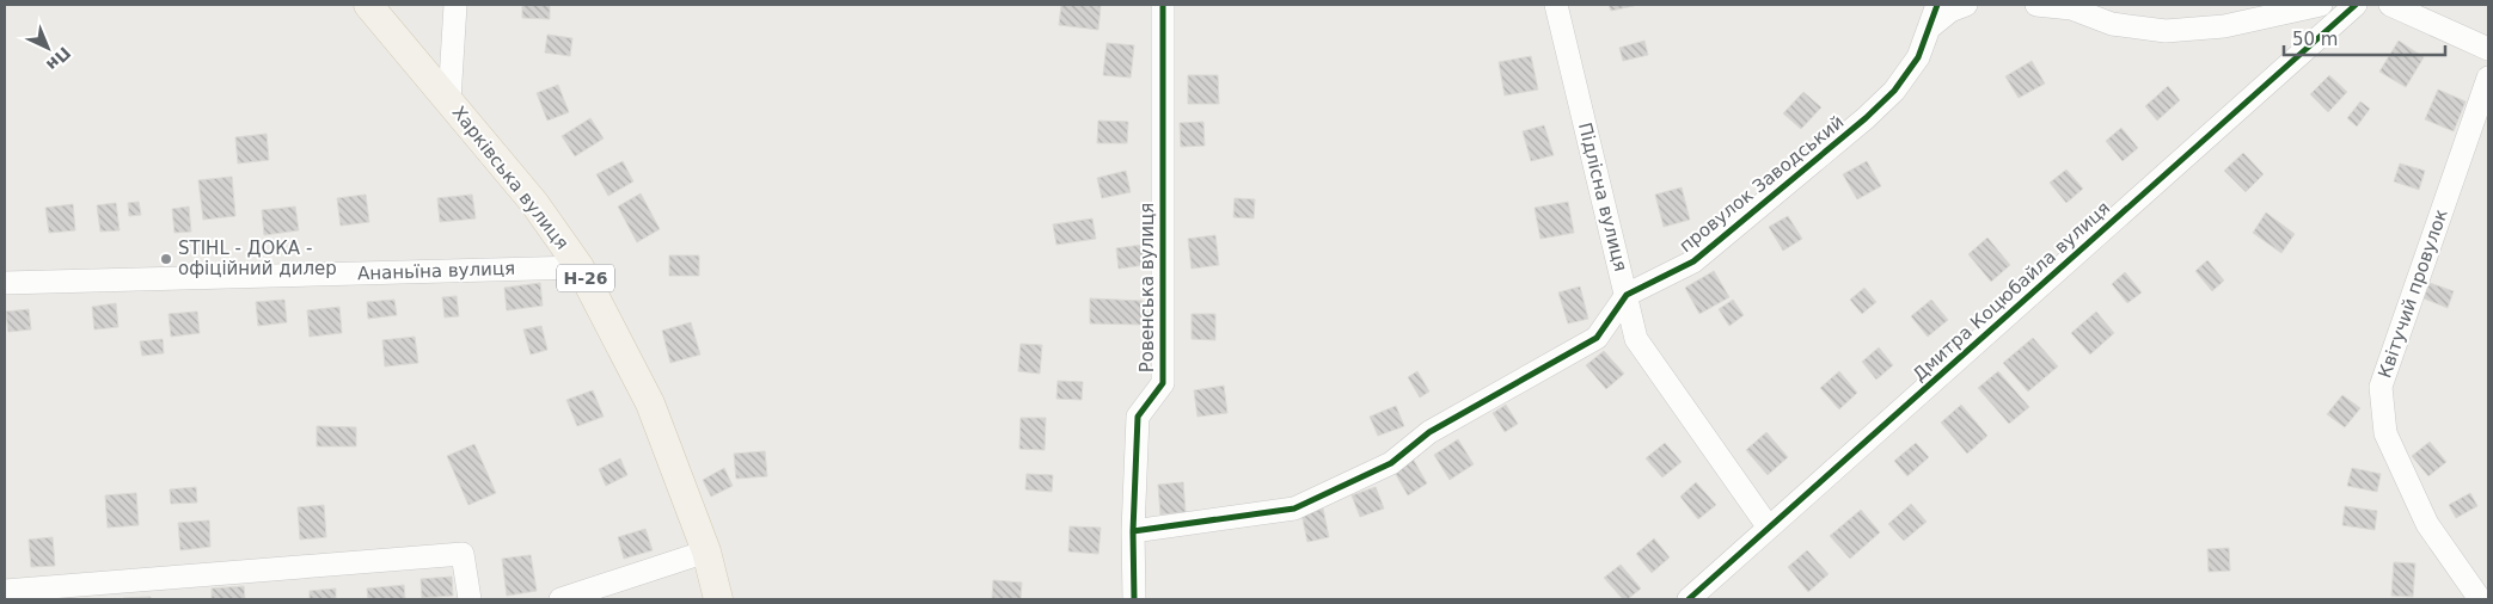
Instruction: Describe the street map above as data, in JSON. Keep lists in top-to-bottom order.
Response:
{
  "streets": {
    "main road": ["Харківська вулиця", "Н-26"],
    "street": [
      "провулок Заводський",
      "Підлісна вулиця",
      "Ананьїна вулиця",
      "Ровенська вулиця",
      "Дмитра Коцюбайла вулиця",
      "Квітучий провулок"
    ]
  },
  "crossings": [
    ["Харківська вулиця", "Ананьїна вулиця"],
    ["провулок Заводський", "Підлісна вулиця"],
    ["провулок Заводський", "Ровенська вулиця"],
    ["Підлісна вулиця", "Дмитра Коцюбайла вулиця"]
  ],
  "places": ["STIHL - ДОКА - офіційний дилер"],
  "scale_bar": "50 m",
  "north": "bottom right"
}
